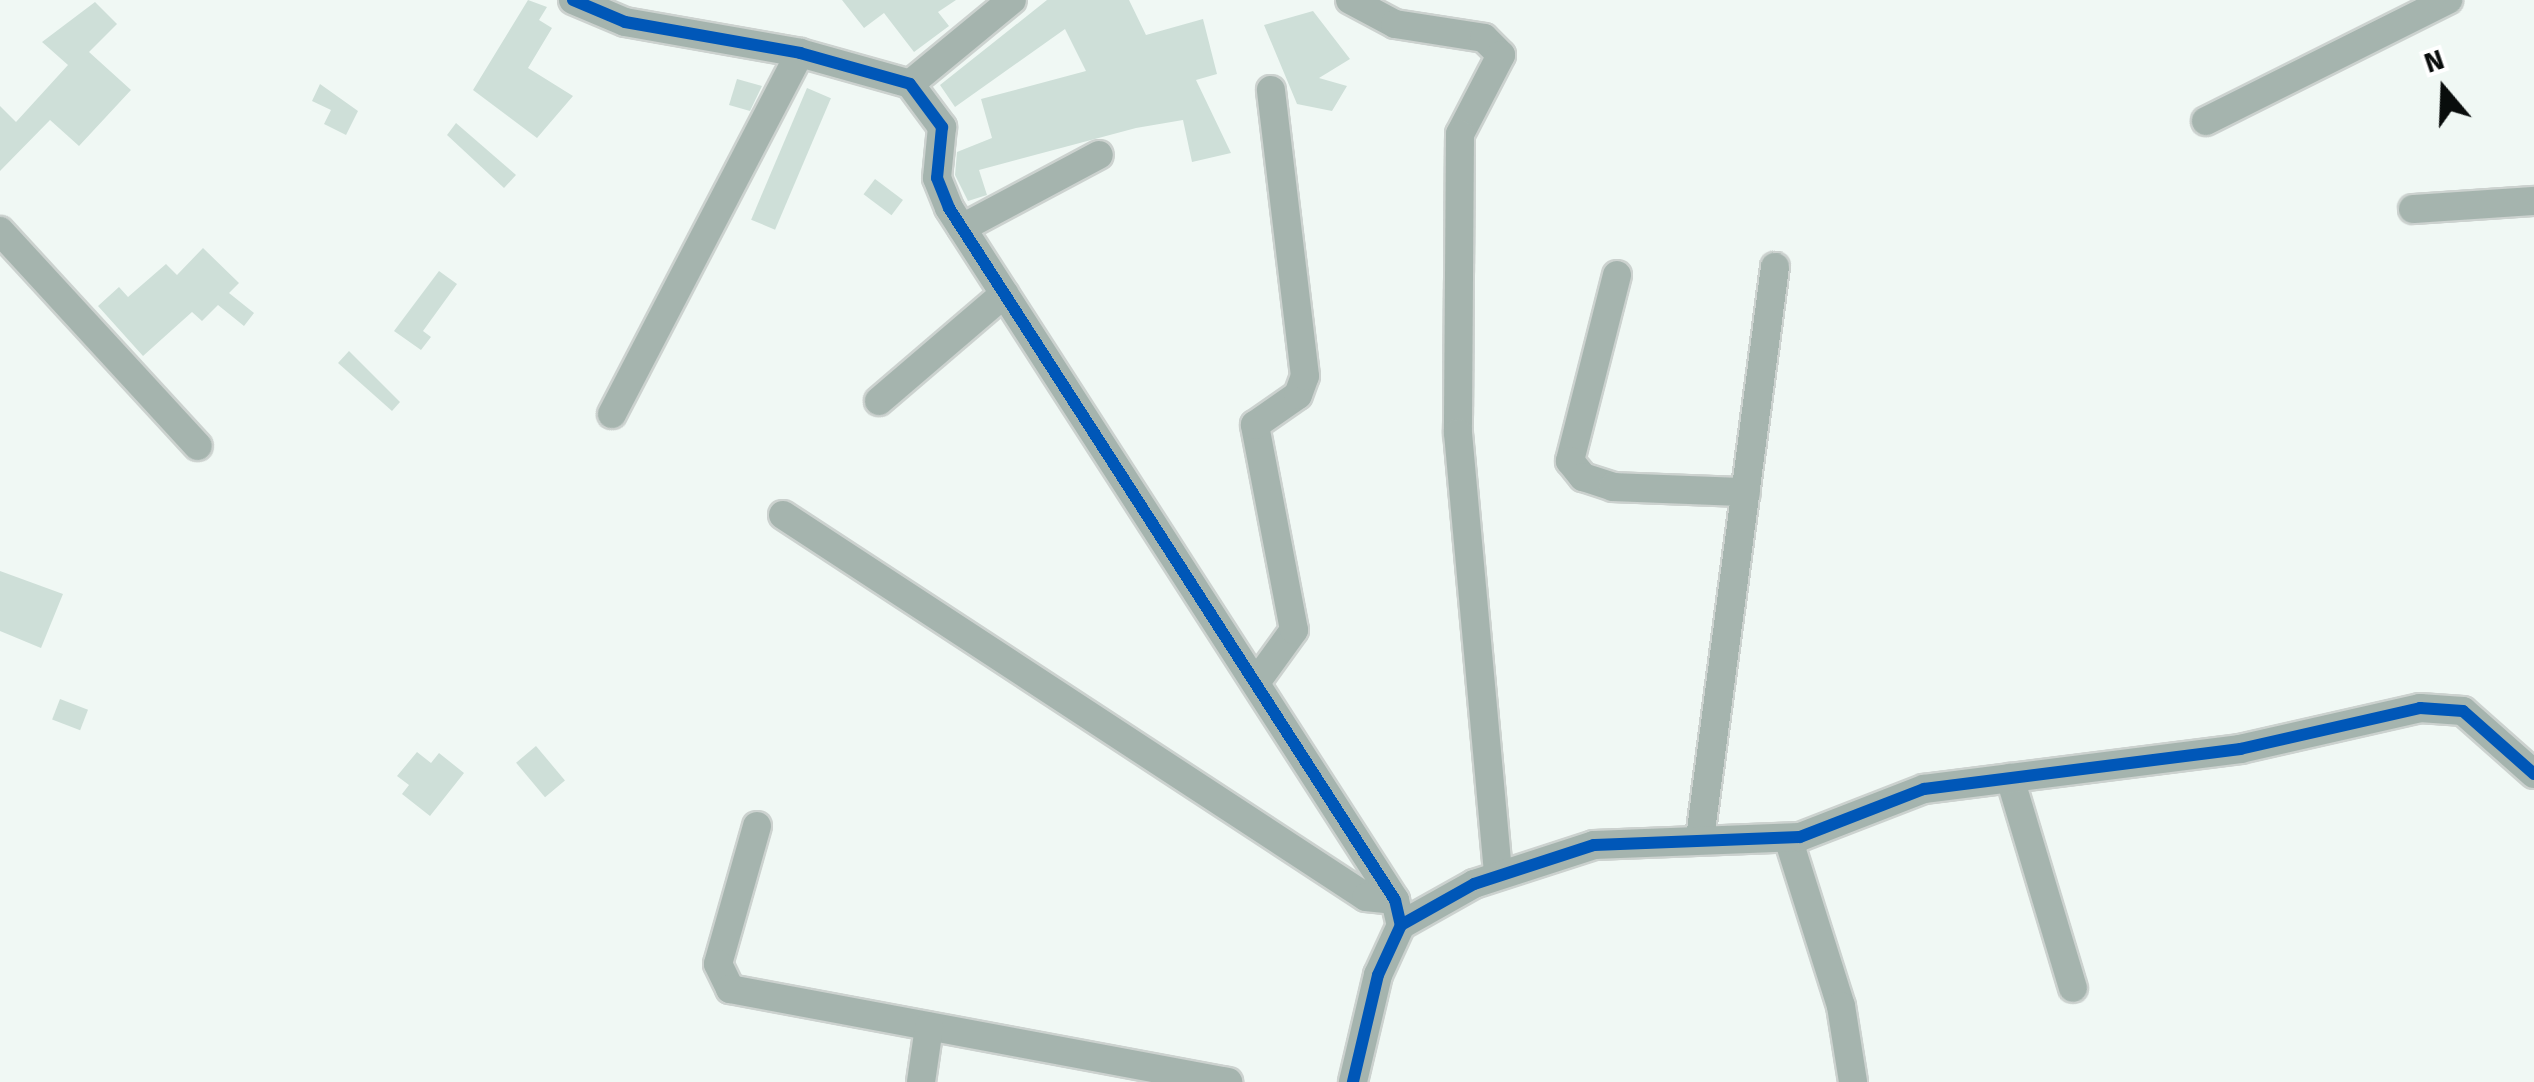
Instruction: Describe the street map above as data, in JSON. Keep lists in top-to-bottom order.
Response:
{
  "north": "top"
}
